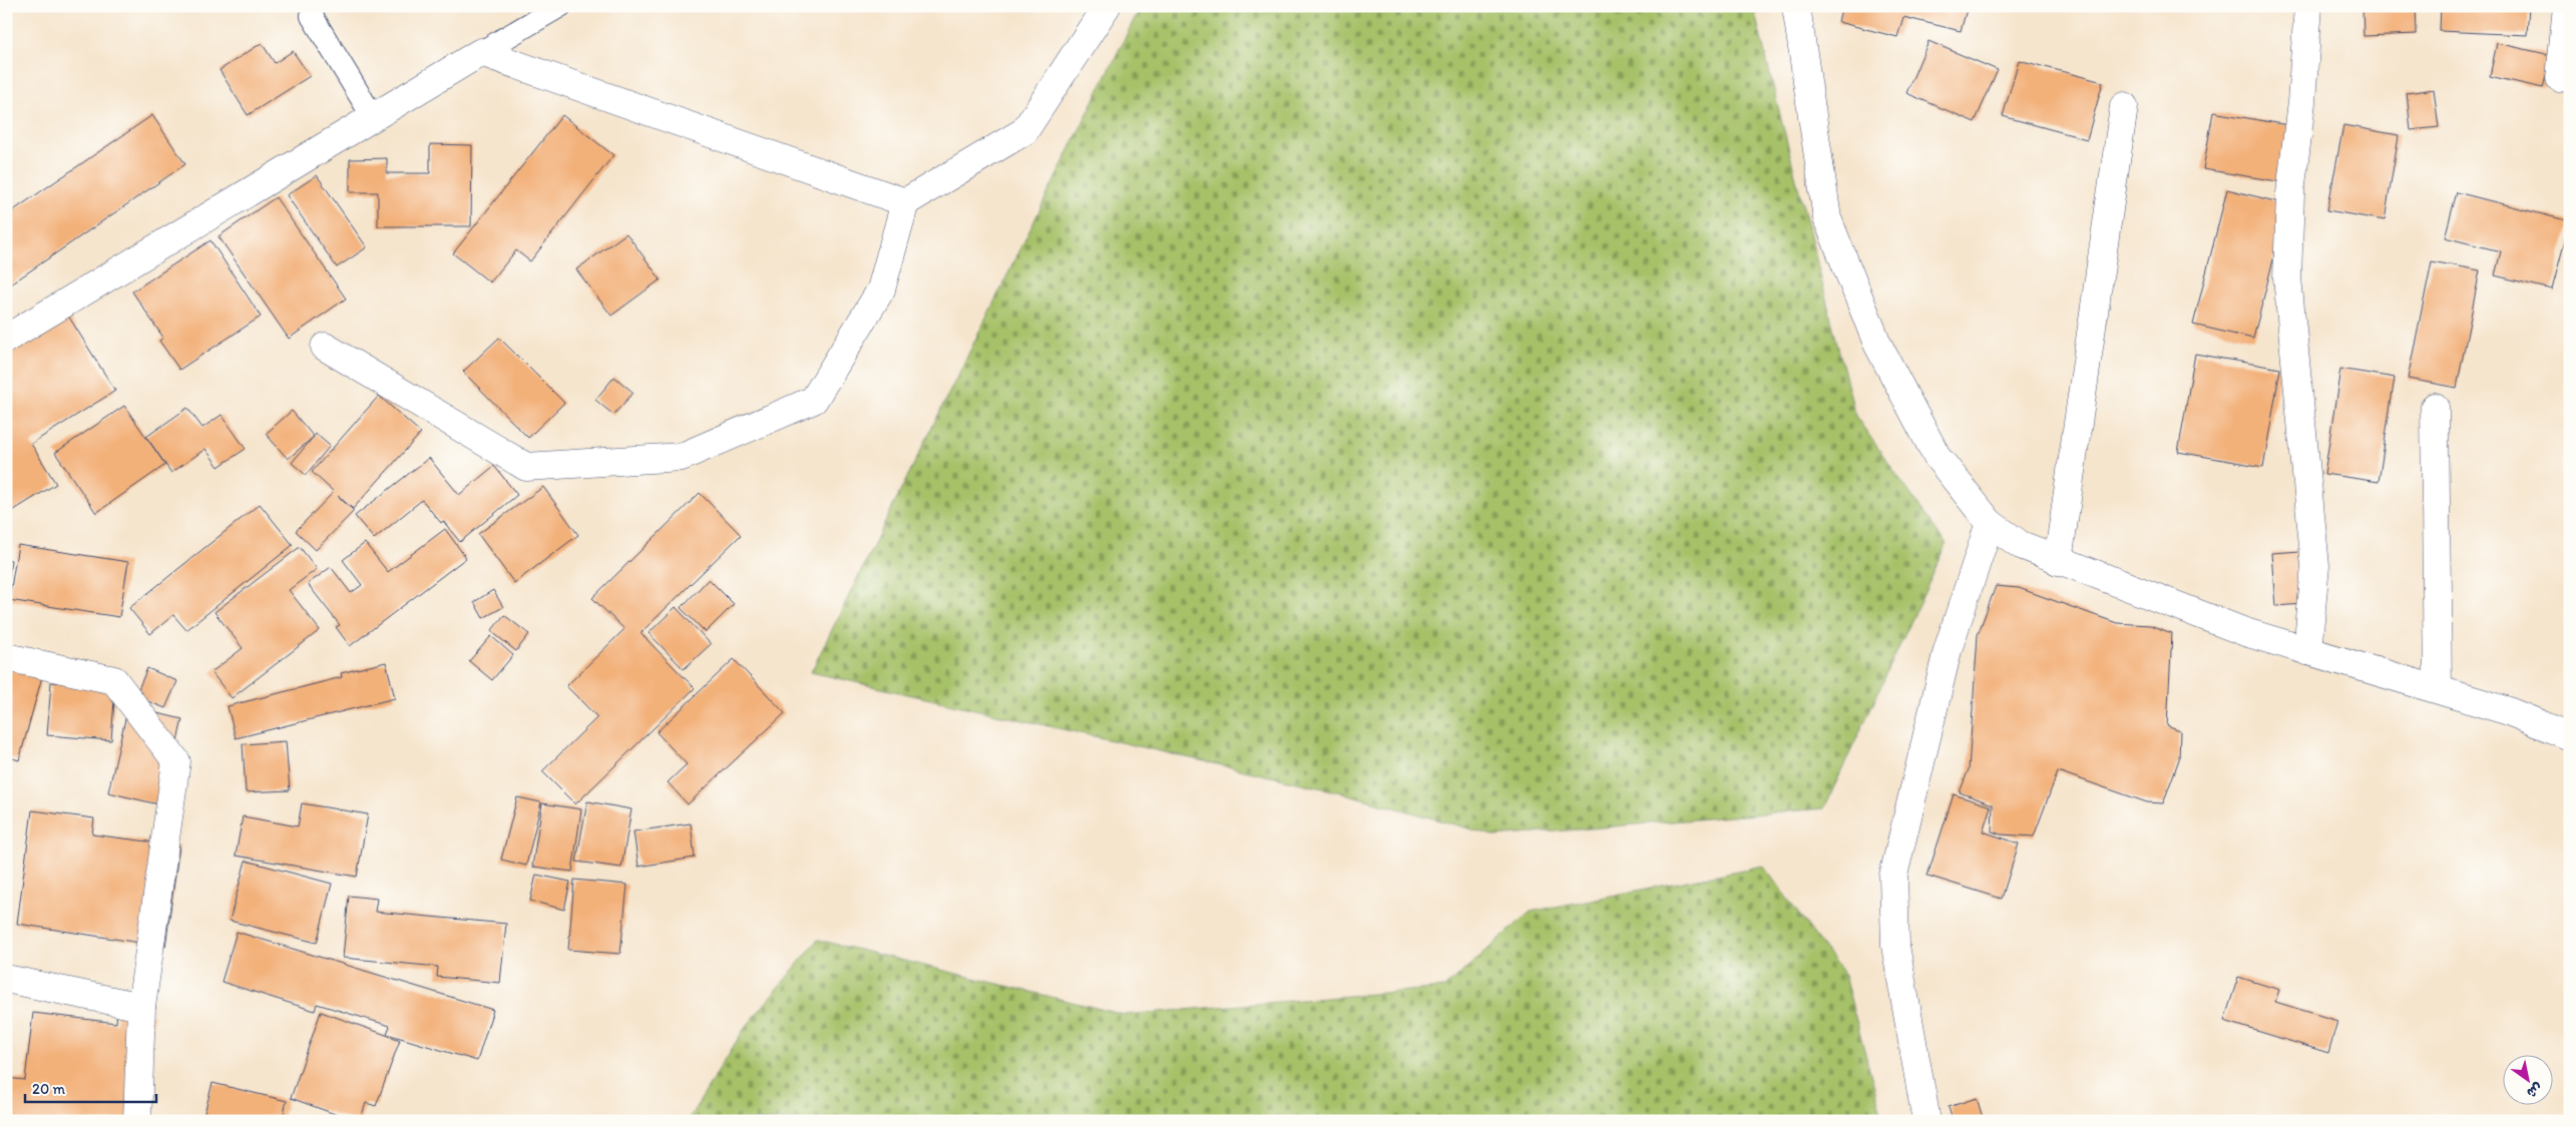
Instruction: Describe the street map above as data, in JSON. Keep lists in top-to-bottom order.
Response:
{
  "scale_bar": "20 m",
  "north": "bottom right"
}
